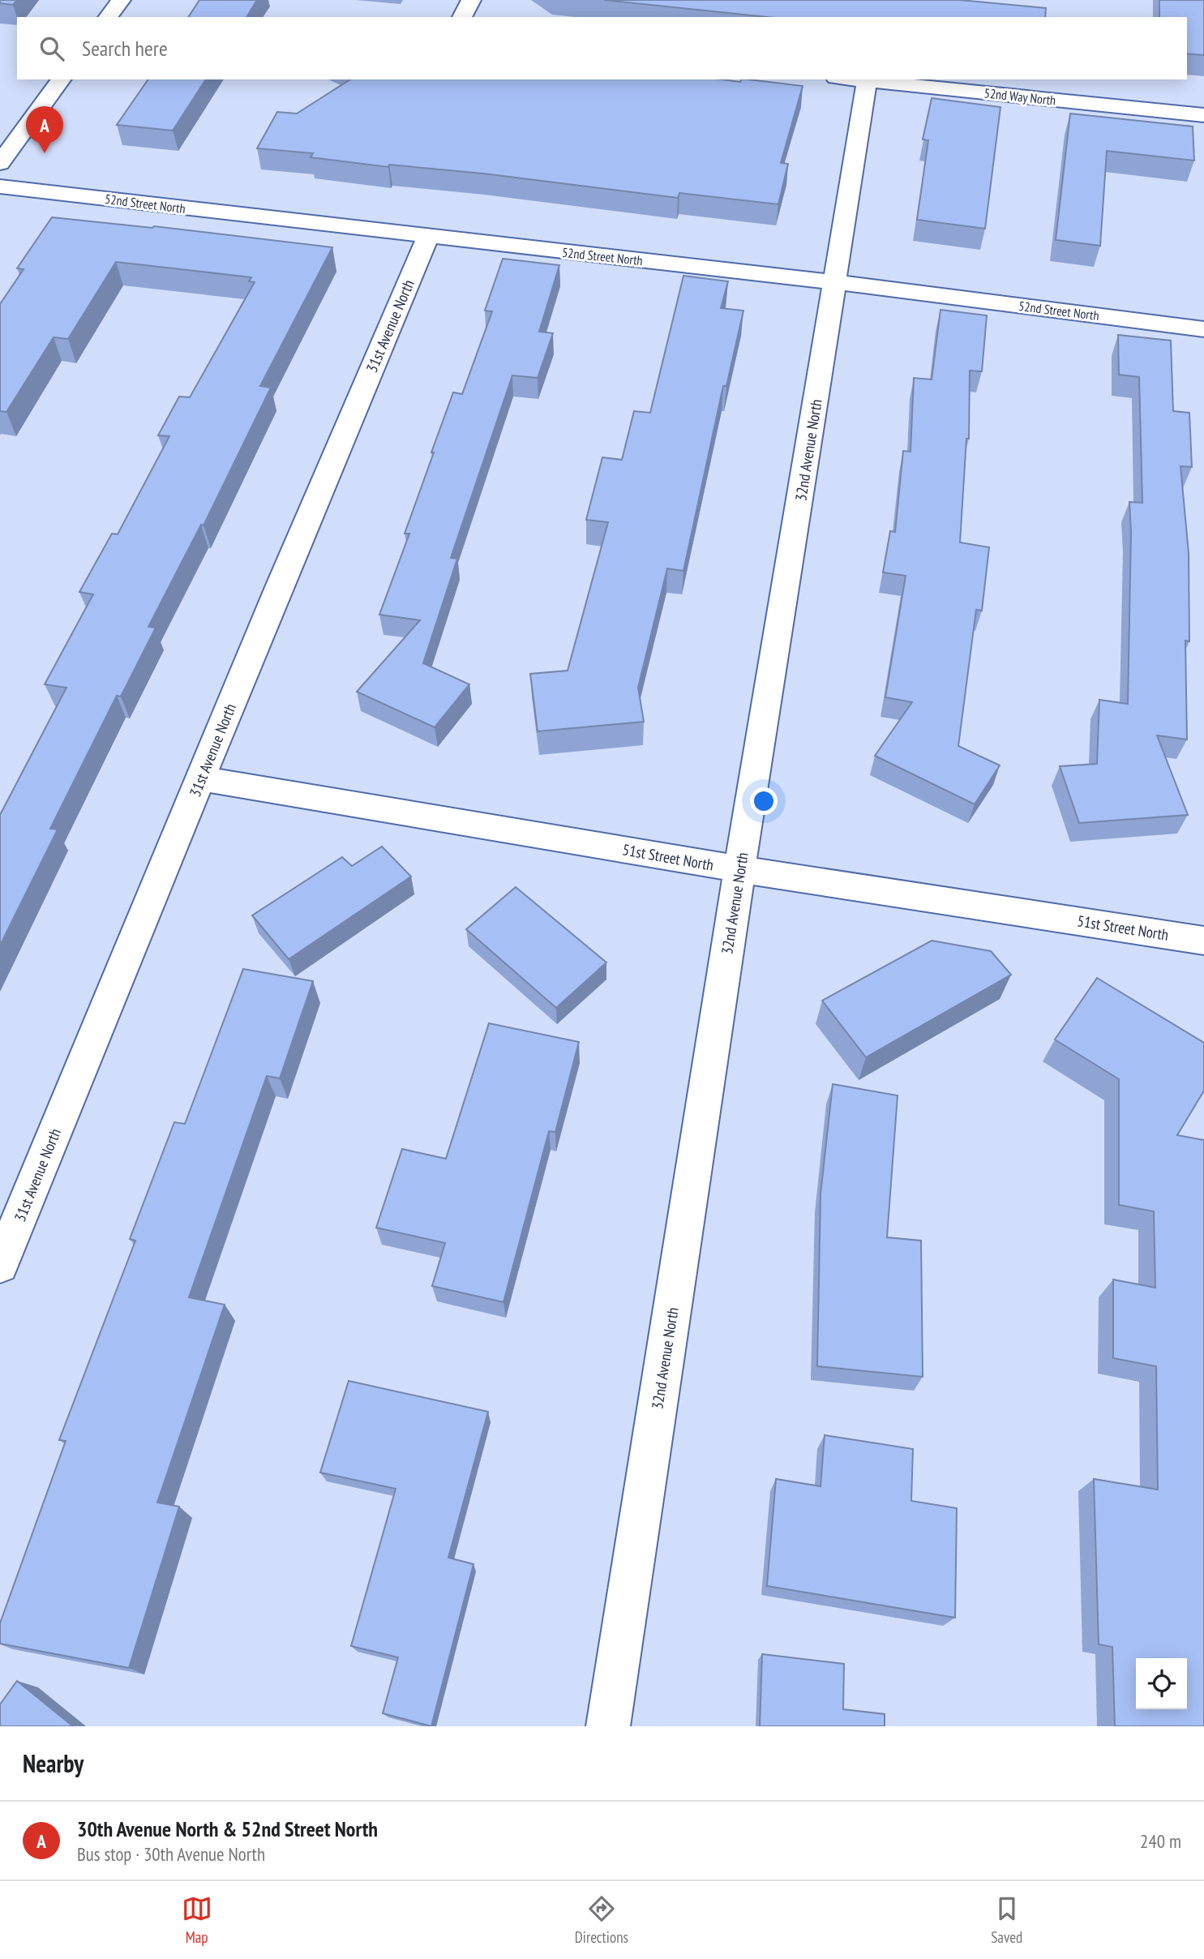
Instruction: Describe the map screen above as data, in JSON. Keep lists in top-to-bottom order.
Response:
{
  "streets": {
    "street": [
      "52nd Way North",
      "52nd Street North",
      "31st Avenue North",
      "32nd Avenue North",
      "51st Street North"
    ]
  },
  "crossings": [
    ["52nd Way North", "32nd Avenue North"],
    ["52nd Street North", "31st Avenue North"],
    ["52nd Street North", "32nd Avenue North"],
    ["31st Avenue North", "51st Street North"],
    ["32nd Avenue North", "51st Street North"]
  ],
  "page": {
    "search": "Search here",
    "pins": "A",
    "heading": "Nearby",
    "list": [
      {
        "mark": "A",
        "name": "30th Avenue North & 52nd Street North",
        "note": "Bus stop · 30th Avenue North",
        "value": "240 m"
      }
    ],
    "nav": ["Map", "Directions", "Saved"]
  }
}
